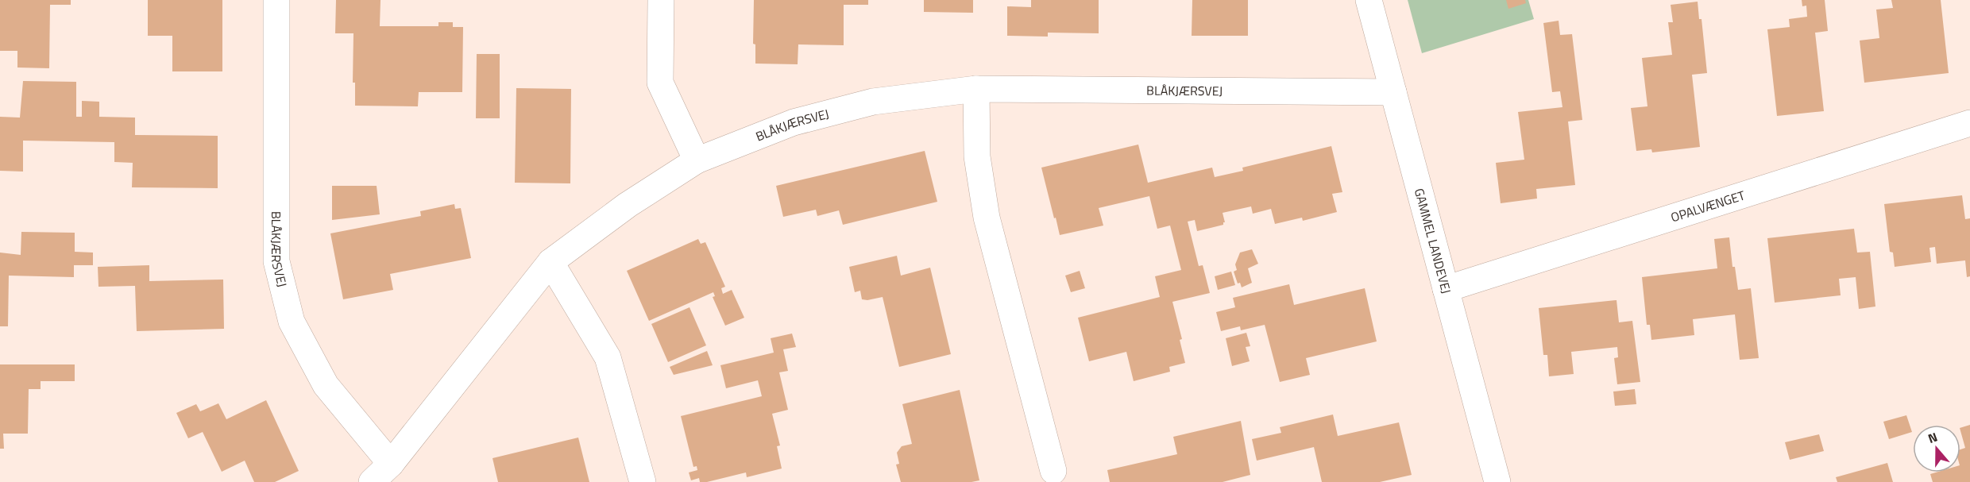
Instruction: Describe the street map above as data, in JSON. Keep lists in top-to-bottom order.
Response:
{
  "streets": {
    "street": ["BLÅKJÆRSVEJ", "OPALVÆNGET", "GAMMEL LANDEVEJ"]
  },
  "crossings": [
    ["BLÅKJÆRSVEJ", "GAMMEL LANDEVEJ"],
    ["OPALVÆNGET", "GAMMEL LANDEVEJ"]
  ],
  "north": "top"
}
